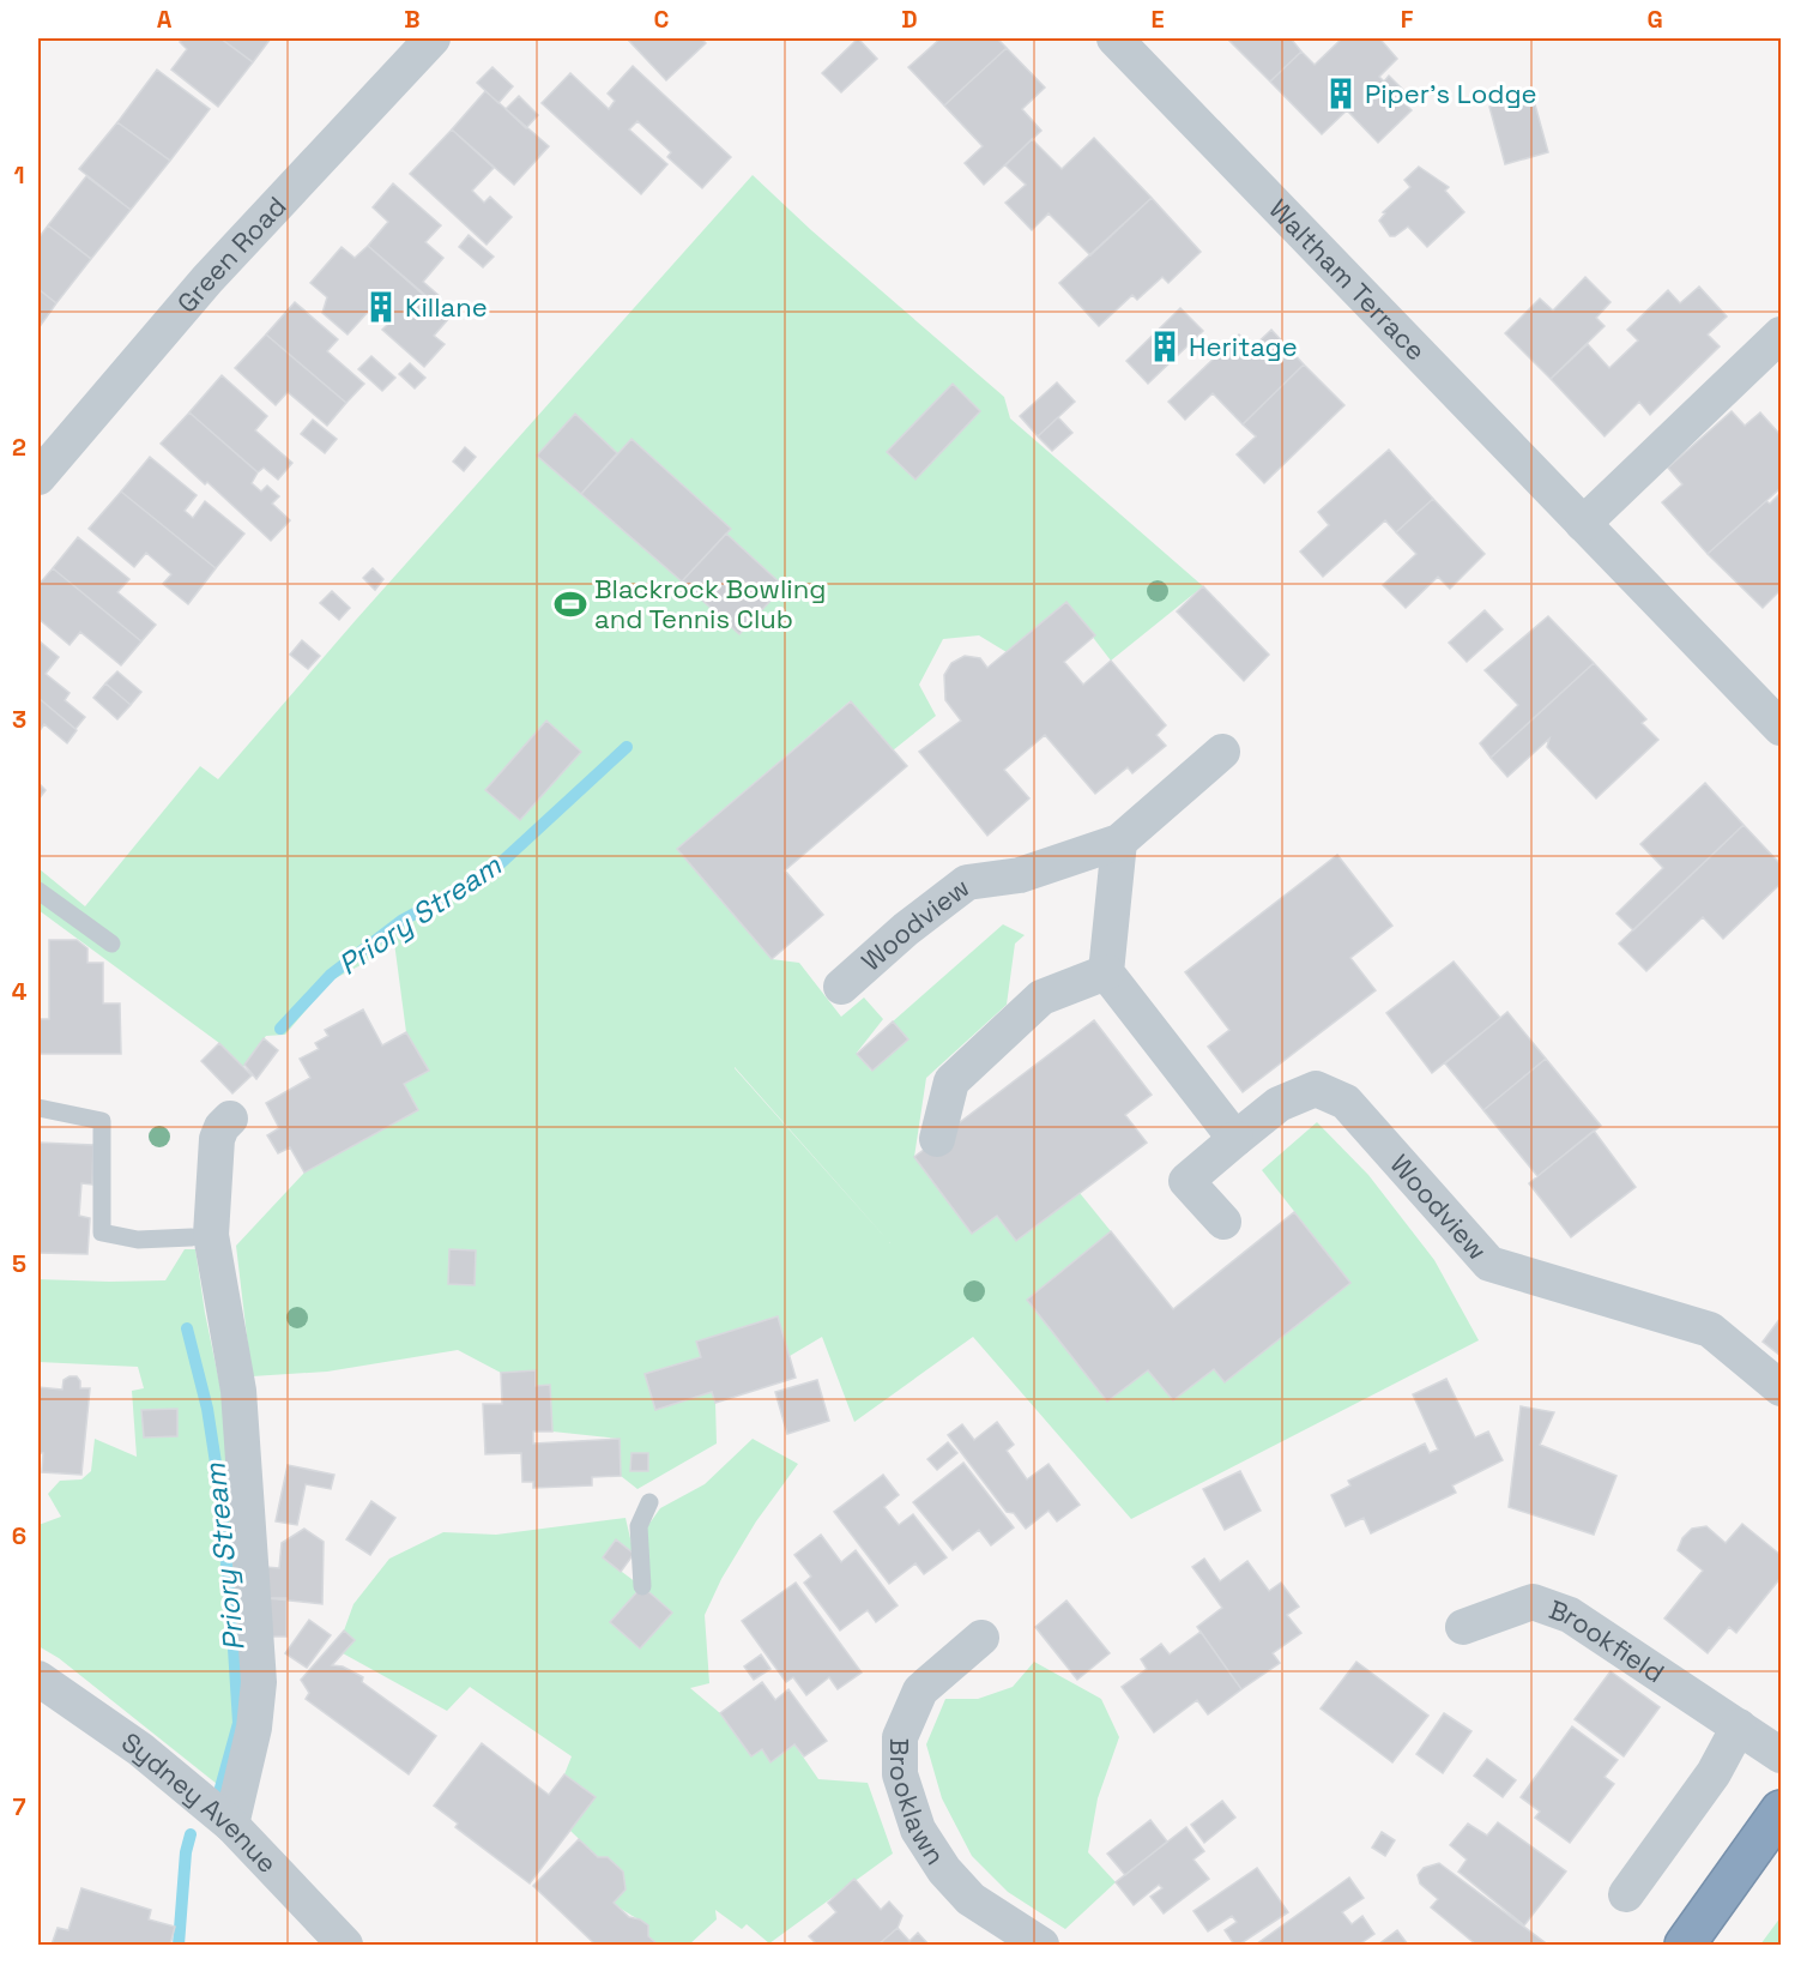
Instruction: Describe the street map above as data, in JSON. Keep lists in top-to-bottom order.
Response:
{
  "streets": {
    "street": [
      "Green Road",
      "Waltham Terrace",
      "Woodview",
      "Brookfield",
      "Brooklawn",
      "Sydney Avenue"
    ]
  },
  "water": ["Priory Stream"],
  "places": {
    "building": ["Piper's Lodge", "Killane", "Heritage"],
    "sports": ["Blackrock Bowling and Tennis Club"]
  },
  "grid": {
    "columns": [
      "A",
      "B",
      "C",
      "D",
      "E",
      "F",
      "G"
    ],
    "rows": [
      "1",
      "2",
      "3",
      "4",
      "5",
      "6",
      "7"
    ]
  }
}
